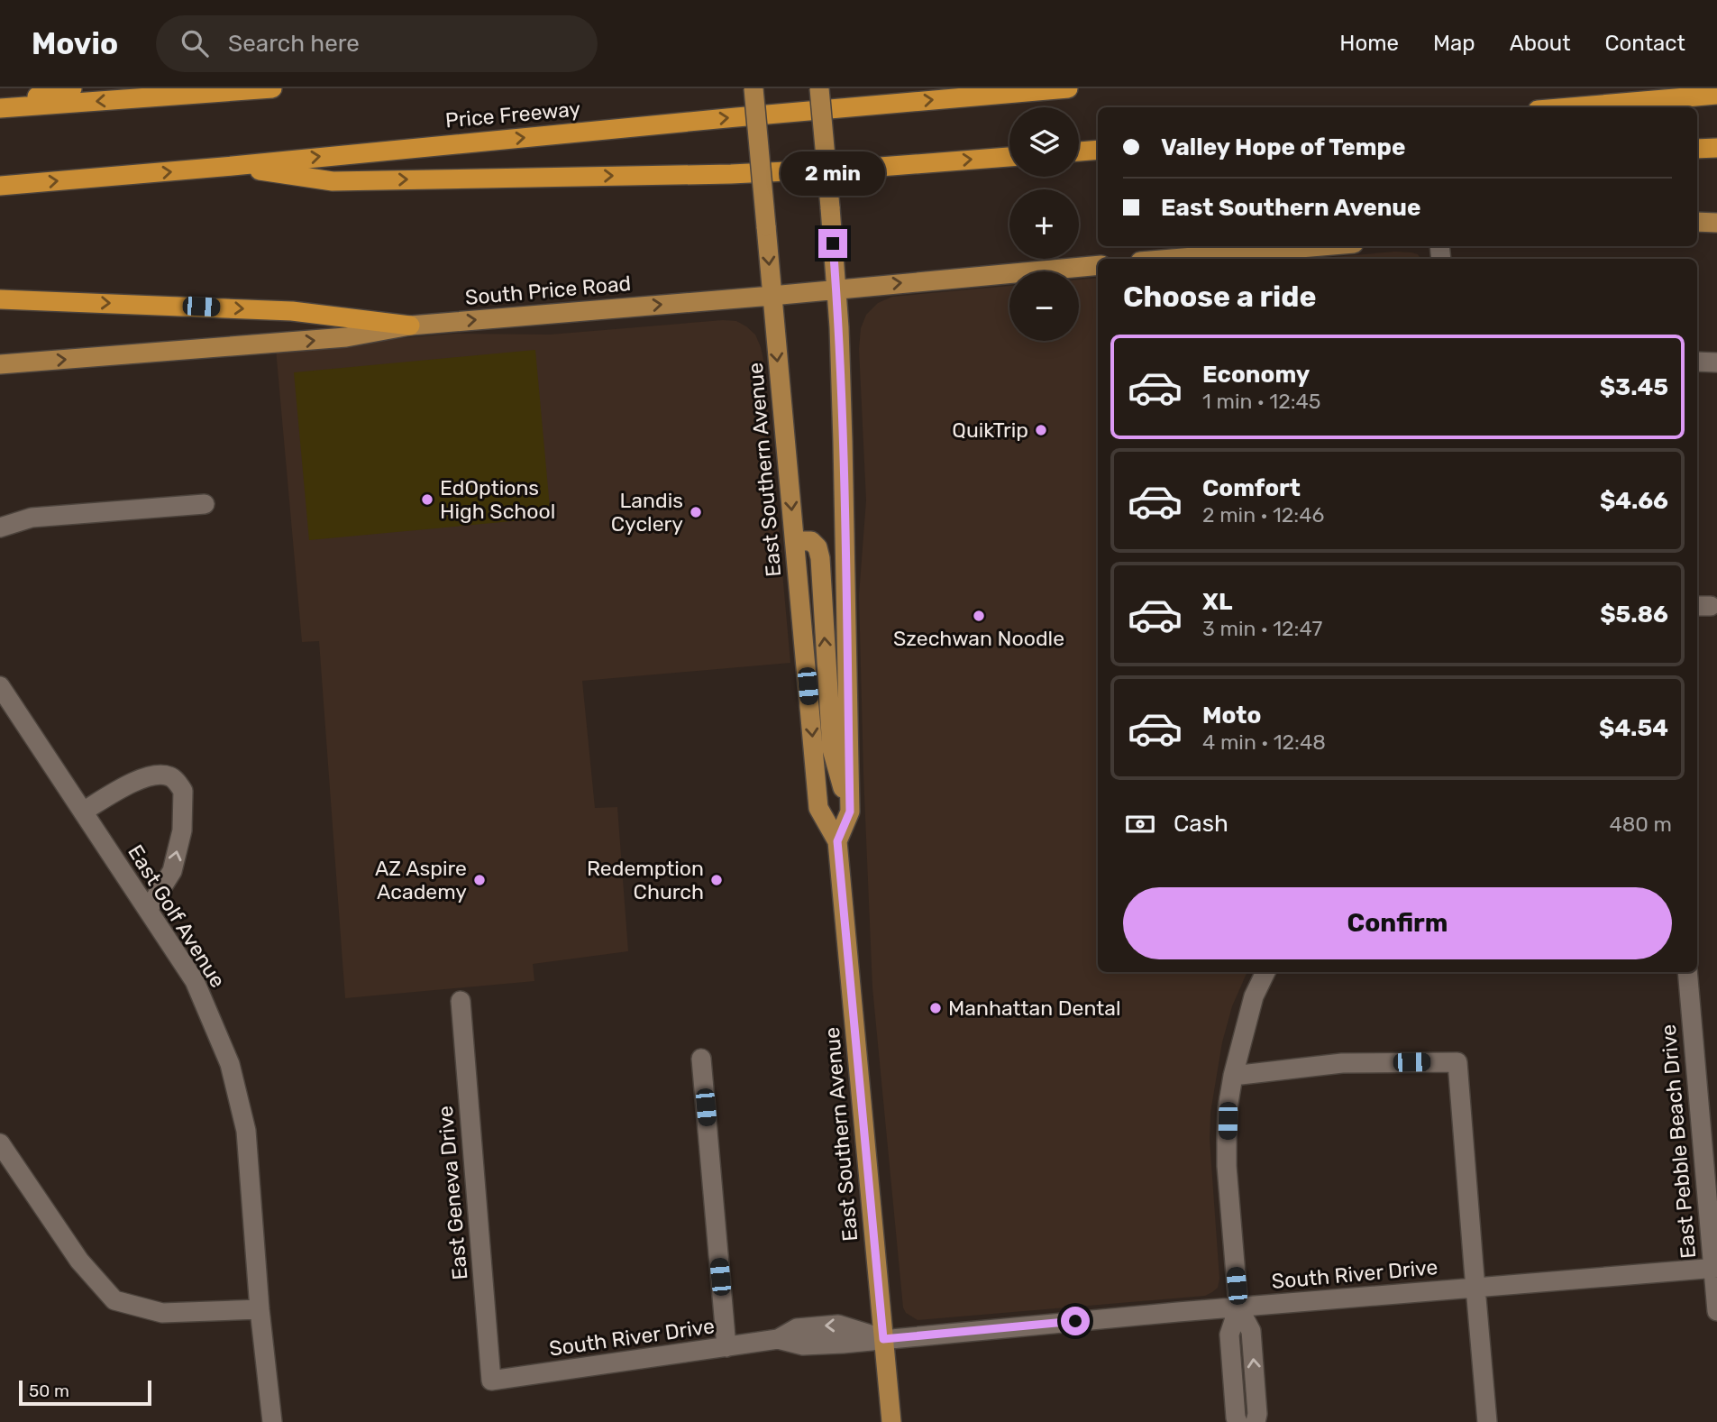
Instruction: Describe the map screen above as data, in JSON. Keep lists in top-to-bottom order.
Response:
{
  "streets": {
    "highway": ["Price Freeway"],
    "main road": ["South Price Road", "East Southern Avenue"],
    "street": [
      "East Golf Avenue",
      "East Pebble Beach Drive",
      "East Geneva Drive",
      "South River Drive"
    ]
  },
  "crossings": [
    ["South Price Road", "East Southern Avenue"],
    ["East Southern Avenue", "South River Drive"],
    ["East Pebble Beach Drive", "South River Drive"],
    ["East Geneva Drive", "South River Drive"]
  ],
  "one_way": ["South Price Road"],
  "places": [
    "QuikTrip",
    "EdOptions High School",
    "Landis Cyclery",
    "Szechwan Noodle",
    "AZ Aspire Academy",
    "Redemption Church",
    "Manhattan Dental"
  ],
  "scale_bar": "50 m",
  "page": {
    "header": "Movio",
    "search": "Search here",
    "nav": [
      "Home",
      "Map",
      "About",
      "Contact"
    ],
    "map_buttons": ["+", "−"],
    "banner": ["Valley Hope of Tempe", "East Southern Avenue"],
    "bubble": "2 min",
    "heading": "Choose a ride",
    "list": [
      {
        "name": "Economy",
        "note": "1 min · 12:45",
        "value": "$3.45"
      },
      {
        "name": "Comfort",
        "note": "2 min · 12:46",
        "value": "$4.66"
      },
      {
        "name": "XL",
        "note": "3 min · 12:47",
        "value": "$5.86"
      },
      {
        "name": "Moto",
        "note": "4 min · 12:48",
        "value": "$4.54"
      }
    ],
    "pay": ["Cash", "480 m"],
    "buttons": "Confirm",
    "scale": "50 m"
  }
}
